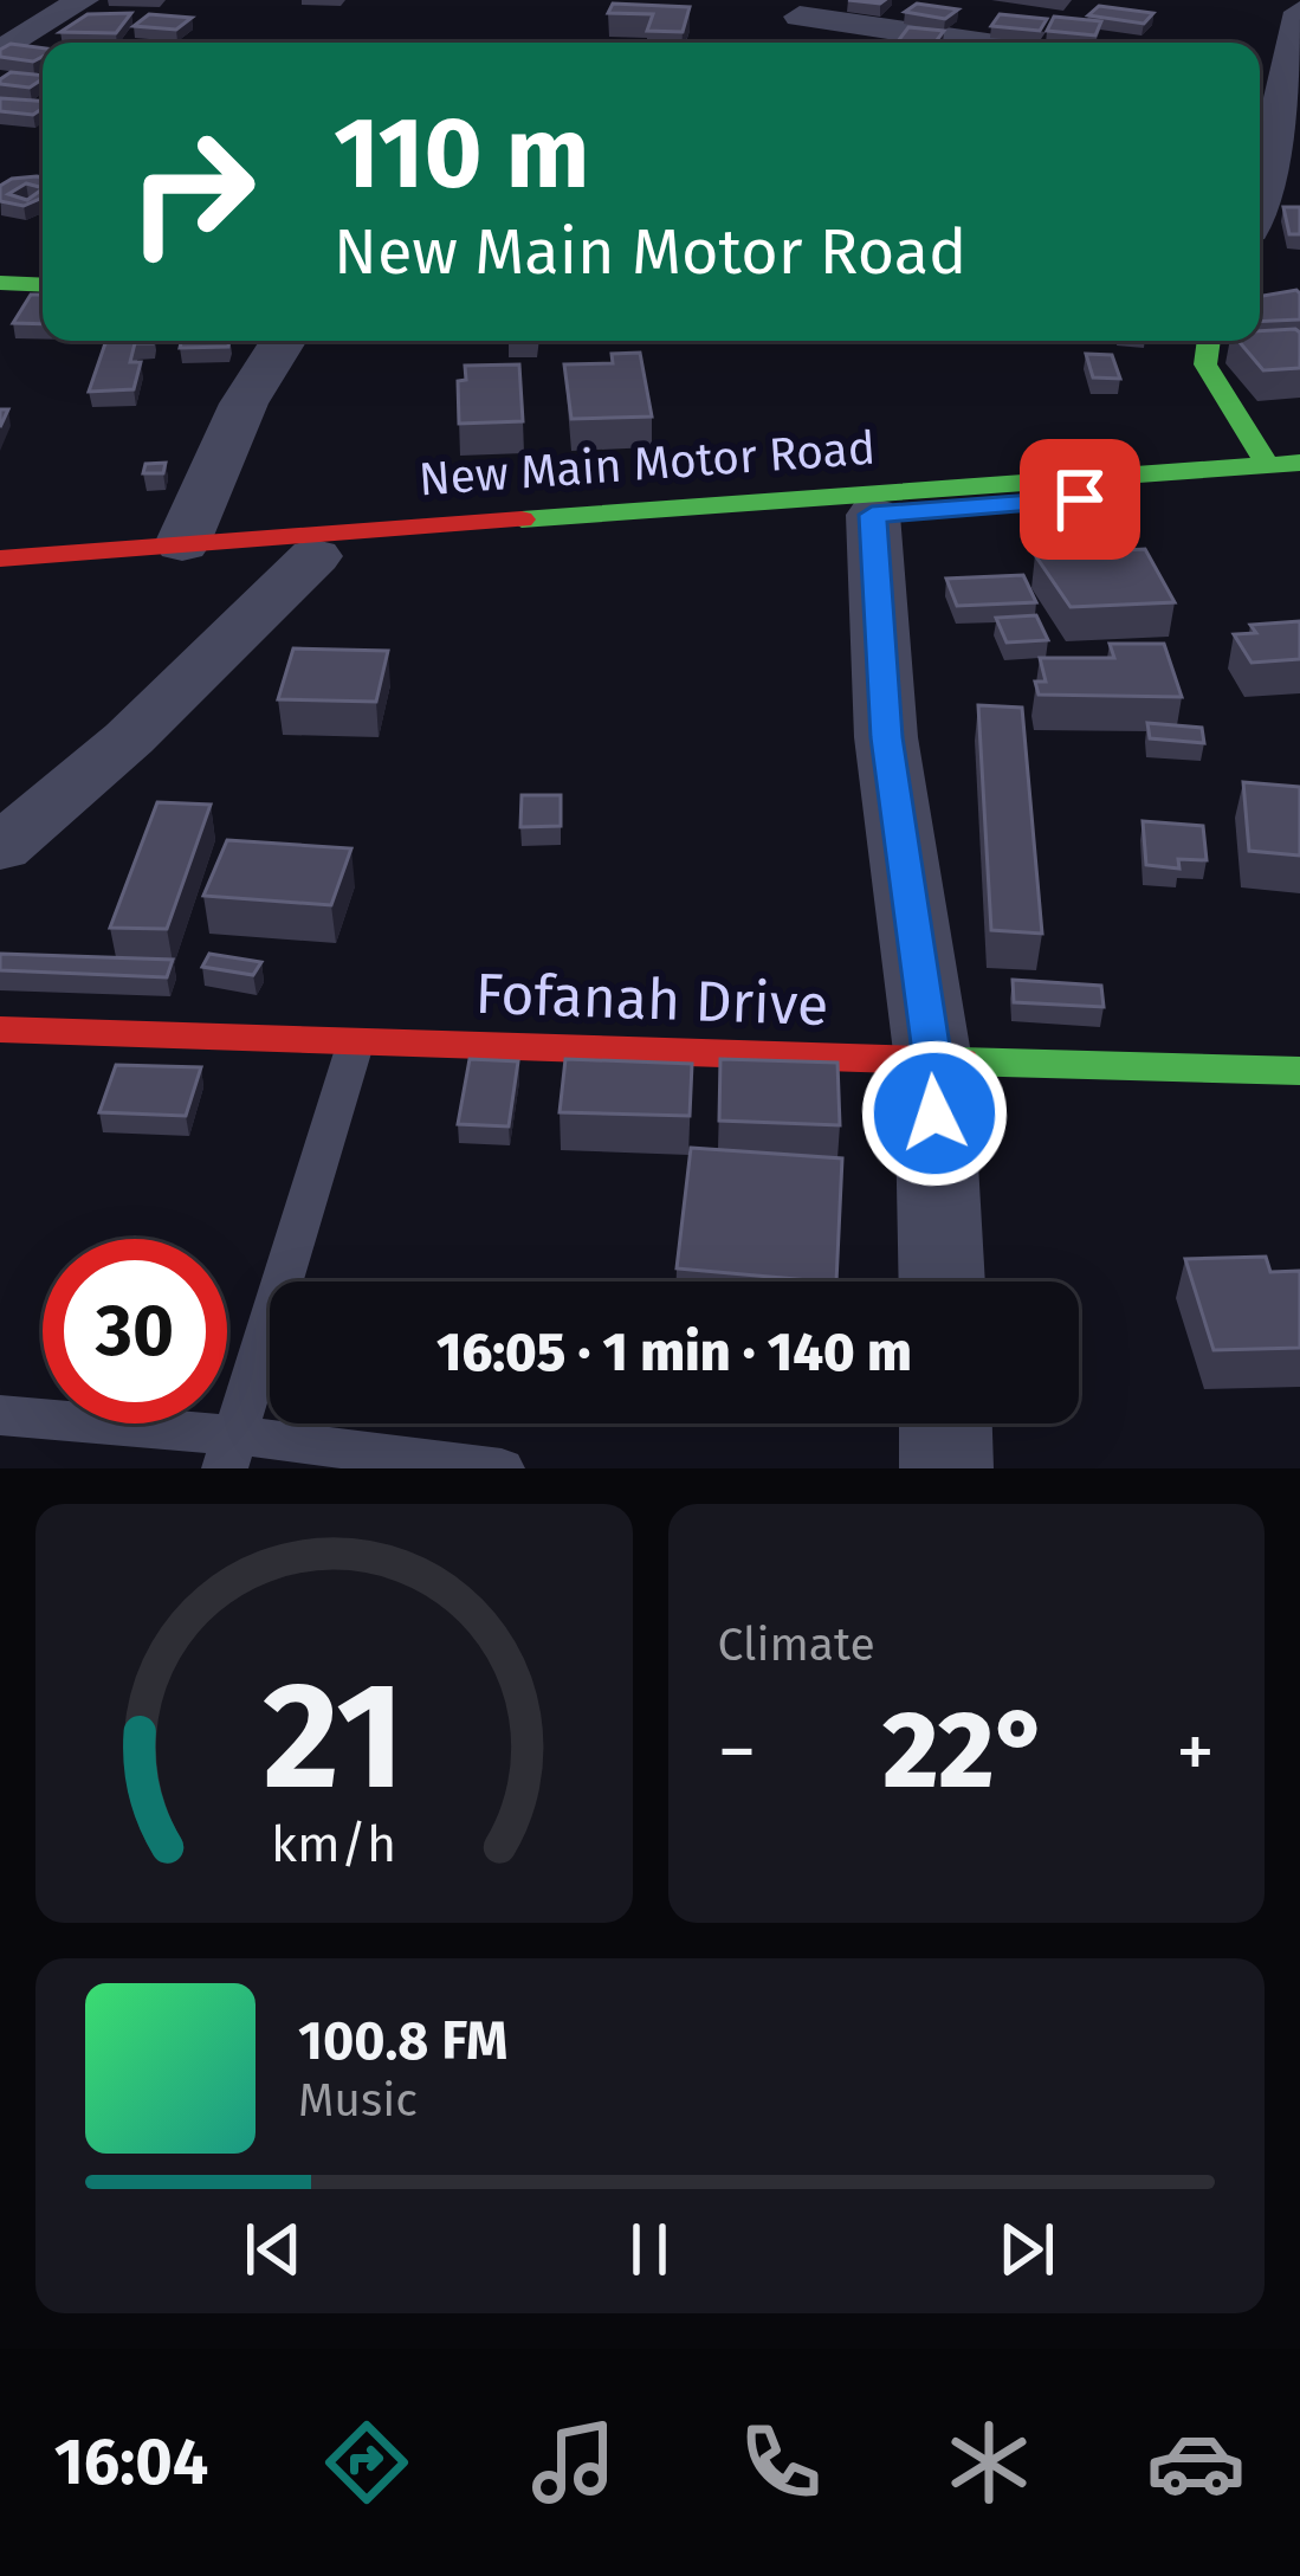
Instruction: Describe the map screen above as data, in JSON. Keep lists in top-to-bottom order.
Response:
{
  "streets": {
    "main road": ["New Main Motor Road", "Fofanah Drive"]
  },
  "page": {
    "turn": ["110 m", "New Main Motor Road"],
    "limit": "30",
    "trip": "16:05 · 1 min · 140 m",
    "tile": "Climate",
    "heat": ["−", "22°", "+"],
    "song": ["100.8 FM", "Music"],
    "tabs": "16:04",
    "gauge": ["21", "km/h"]
  }
}
